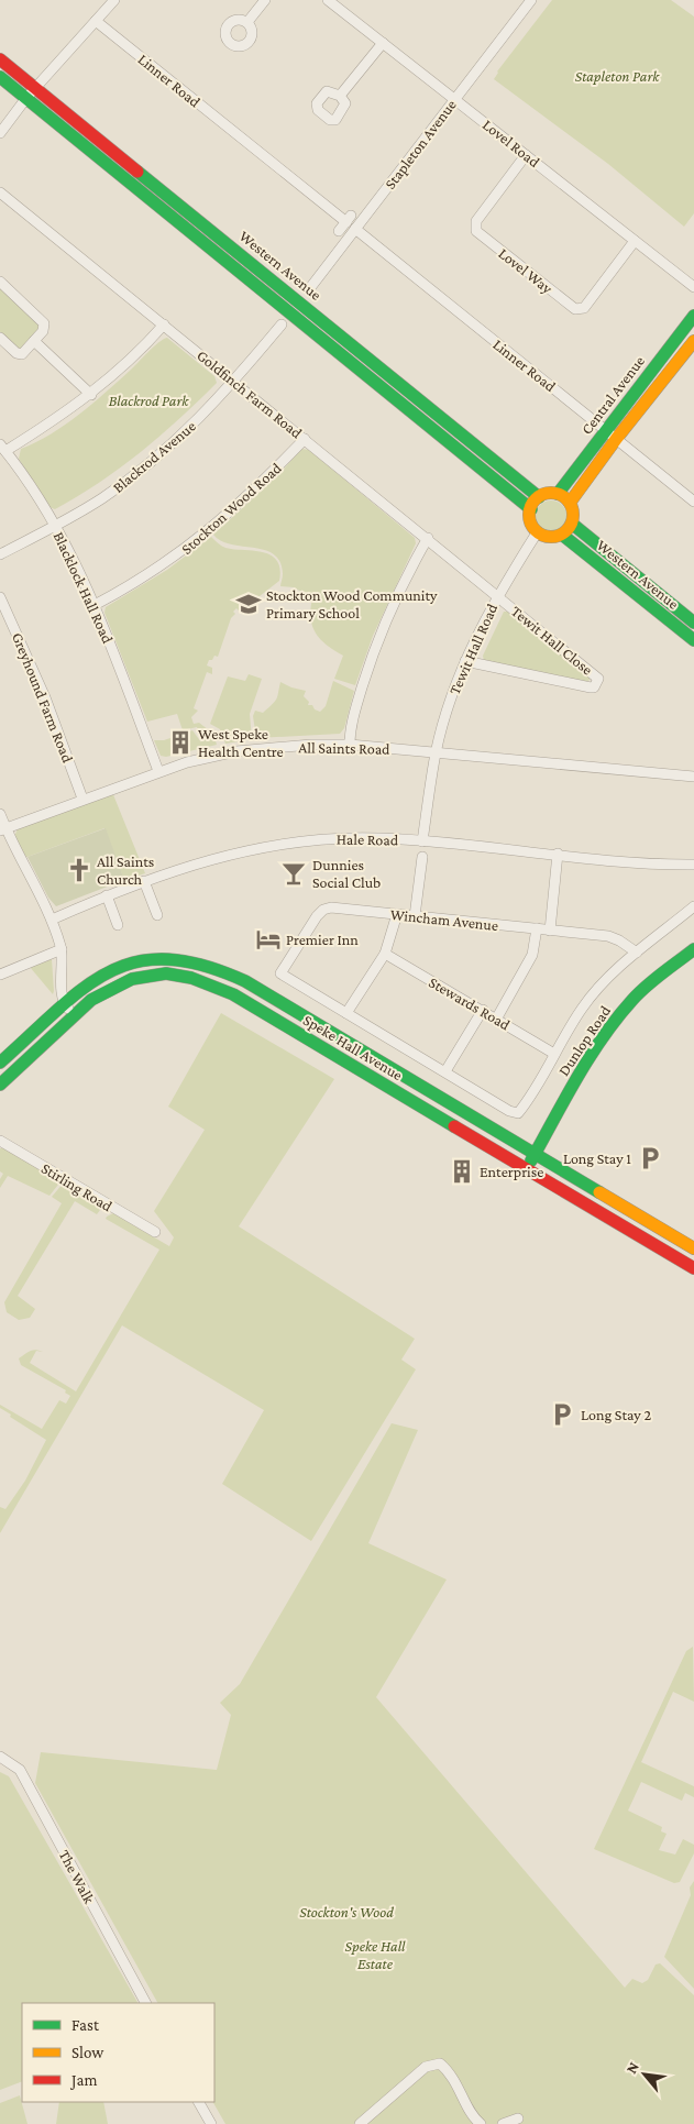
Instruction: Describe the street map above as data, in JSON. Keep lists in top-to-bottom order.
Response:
{
  "streets": {
    "street": [
      "Linner Road",
      "Lovel Road",
      "Stapleton Avenue",
      "Western Avenue",
      "Lovel Way",
      "Goldfinch Farm Road",
      "Central Avenue",
      "Blackrod Avenue",
      "Stockton Wood Road",
      "Blacklock Hall Road",
      "Tewit Hall Close",
      "Tewit Hall Road",
      "Greyhound Farm Road",
      "All Saints Road",
      "Hale Road",
      "Wincham Avenue",
      "Stewards Road",
      "Dunlop Road",
      "Speke Hall Avenue",
      "Stirling Road",
      "The Walk"
    ]
  },
  "crossings": [
    ["Linner Road", "Stapleton Avenue"],
    ["Linner Road", "Central Avenue"],
    ["Lovel Road", "Stapleton Avenue"],
    ["Lovel Road", "Lovel Way"],
    ["Western Avenue", "Central Avenue"],
    ["Western Avenue", "Tewit Hall Road"],
    ["Goldfinch Farm Road", "Blackrod Avenue"],
    ["Goldfinch Farm Road", "Stockton Wood Road"],
    ["Goldfinch Farm Road", "Tewit Hall Close"],
    ["Goldfinch Farm Road", "Tewit Hall Road"],
    ["Central Avenue", "Tewit Hall Road"],
    ["Blackrod Avenue", "Blacklock Hall Road"],
    ["Stockton Wood Road", "Blacklock Hall Road"],
    ["Blacklock Hall Road", "All Saints Road"],
    ["Tewit Hall Close", "Tewit Hall Road"],
    ["Tewit Hall Road", "All Saints Road"],
    ["Tewit Hall Road", "Hale Road"],
    ["Greyhound Farm Road", "All Saints Road"],
    ["Dunlop Road", "Speke Hall Avenue"]
  ],
  "parks": [
    "Stapleton Park",
    "Blackrod Park",
    "Stockton's Wood",
    "Speke Hall Estate"
  ],
  "places": {
    "school or university": ["Stockton Wood Community Primary School"],
    "building": ["West Speke Health Centre", "Enterprise"],
    "church": ["All Saints Church"],
    "bar": ["Dunnies Social Club"],
    "hotel": ["Premier Inn"],
    "parking": ["Long Stay 1", "Long Stay 2"]
  },
  "legend": ["Fast", "Slow", "Jam"],
  "north": "top left"
}
